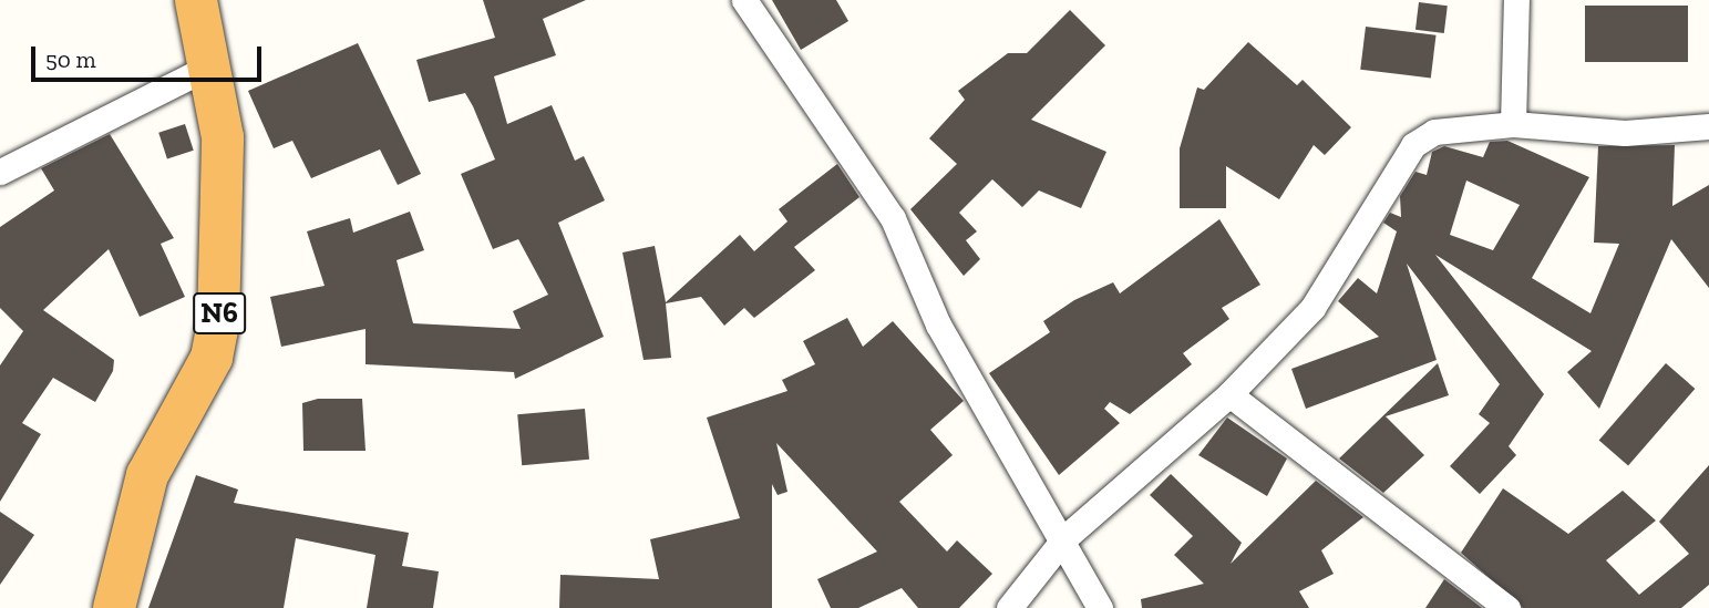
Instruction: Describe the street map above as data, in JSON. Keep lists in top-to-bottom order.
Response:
{
  "streets": {
    "highway": ["N6"]
  },
  "scale_bar": "50 m"
}
